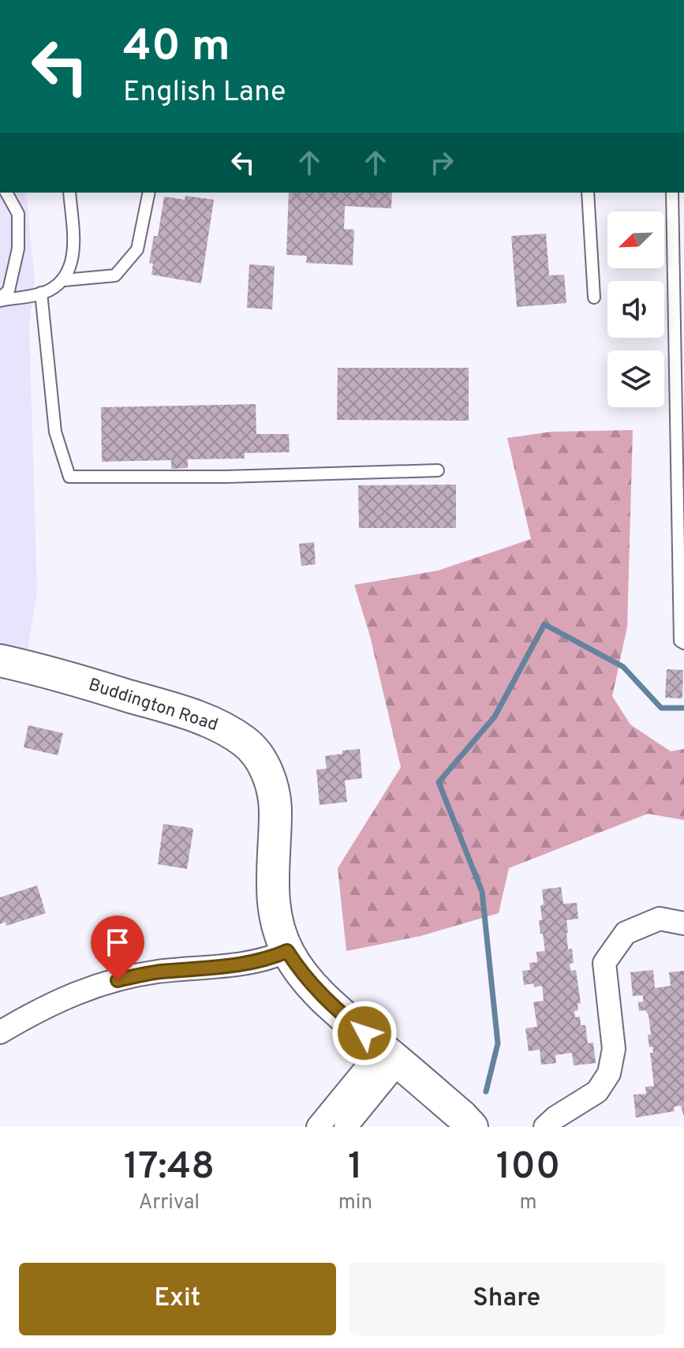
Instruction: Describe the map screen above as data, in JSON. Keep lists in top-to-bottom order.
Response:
{
  "streets": {
    "street": ["Buddington Road"]
  },
  "north": "bottom left",
  "page": {
    "turn": ["40 m", "English Lane"],
    "eta": [
      "17:48",
      "Arrival",
      "1",
      "min",
      "100",
      "m"
    ],
    "buttons": ["Exit", "Share"]
  }
}
